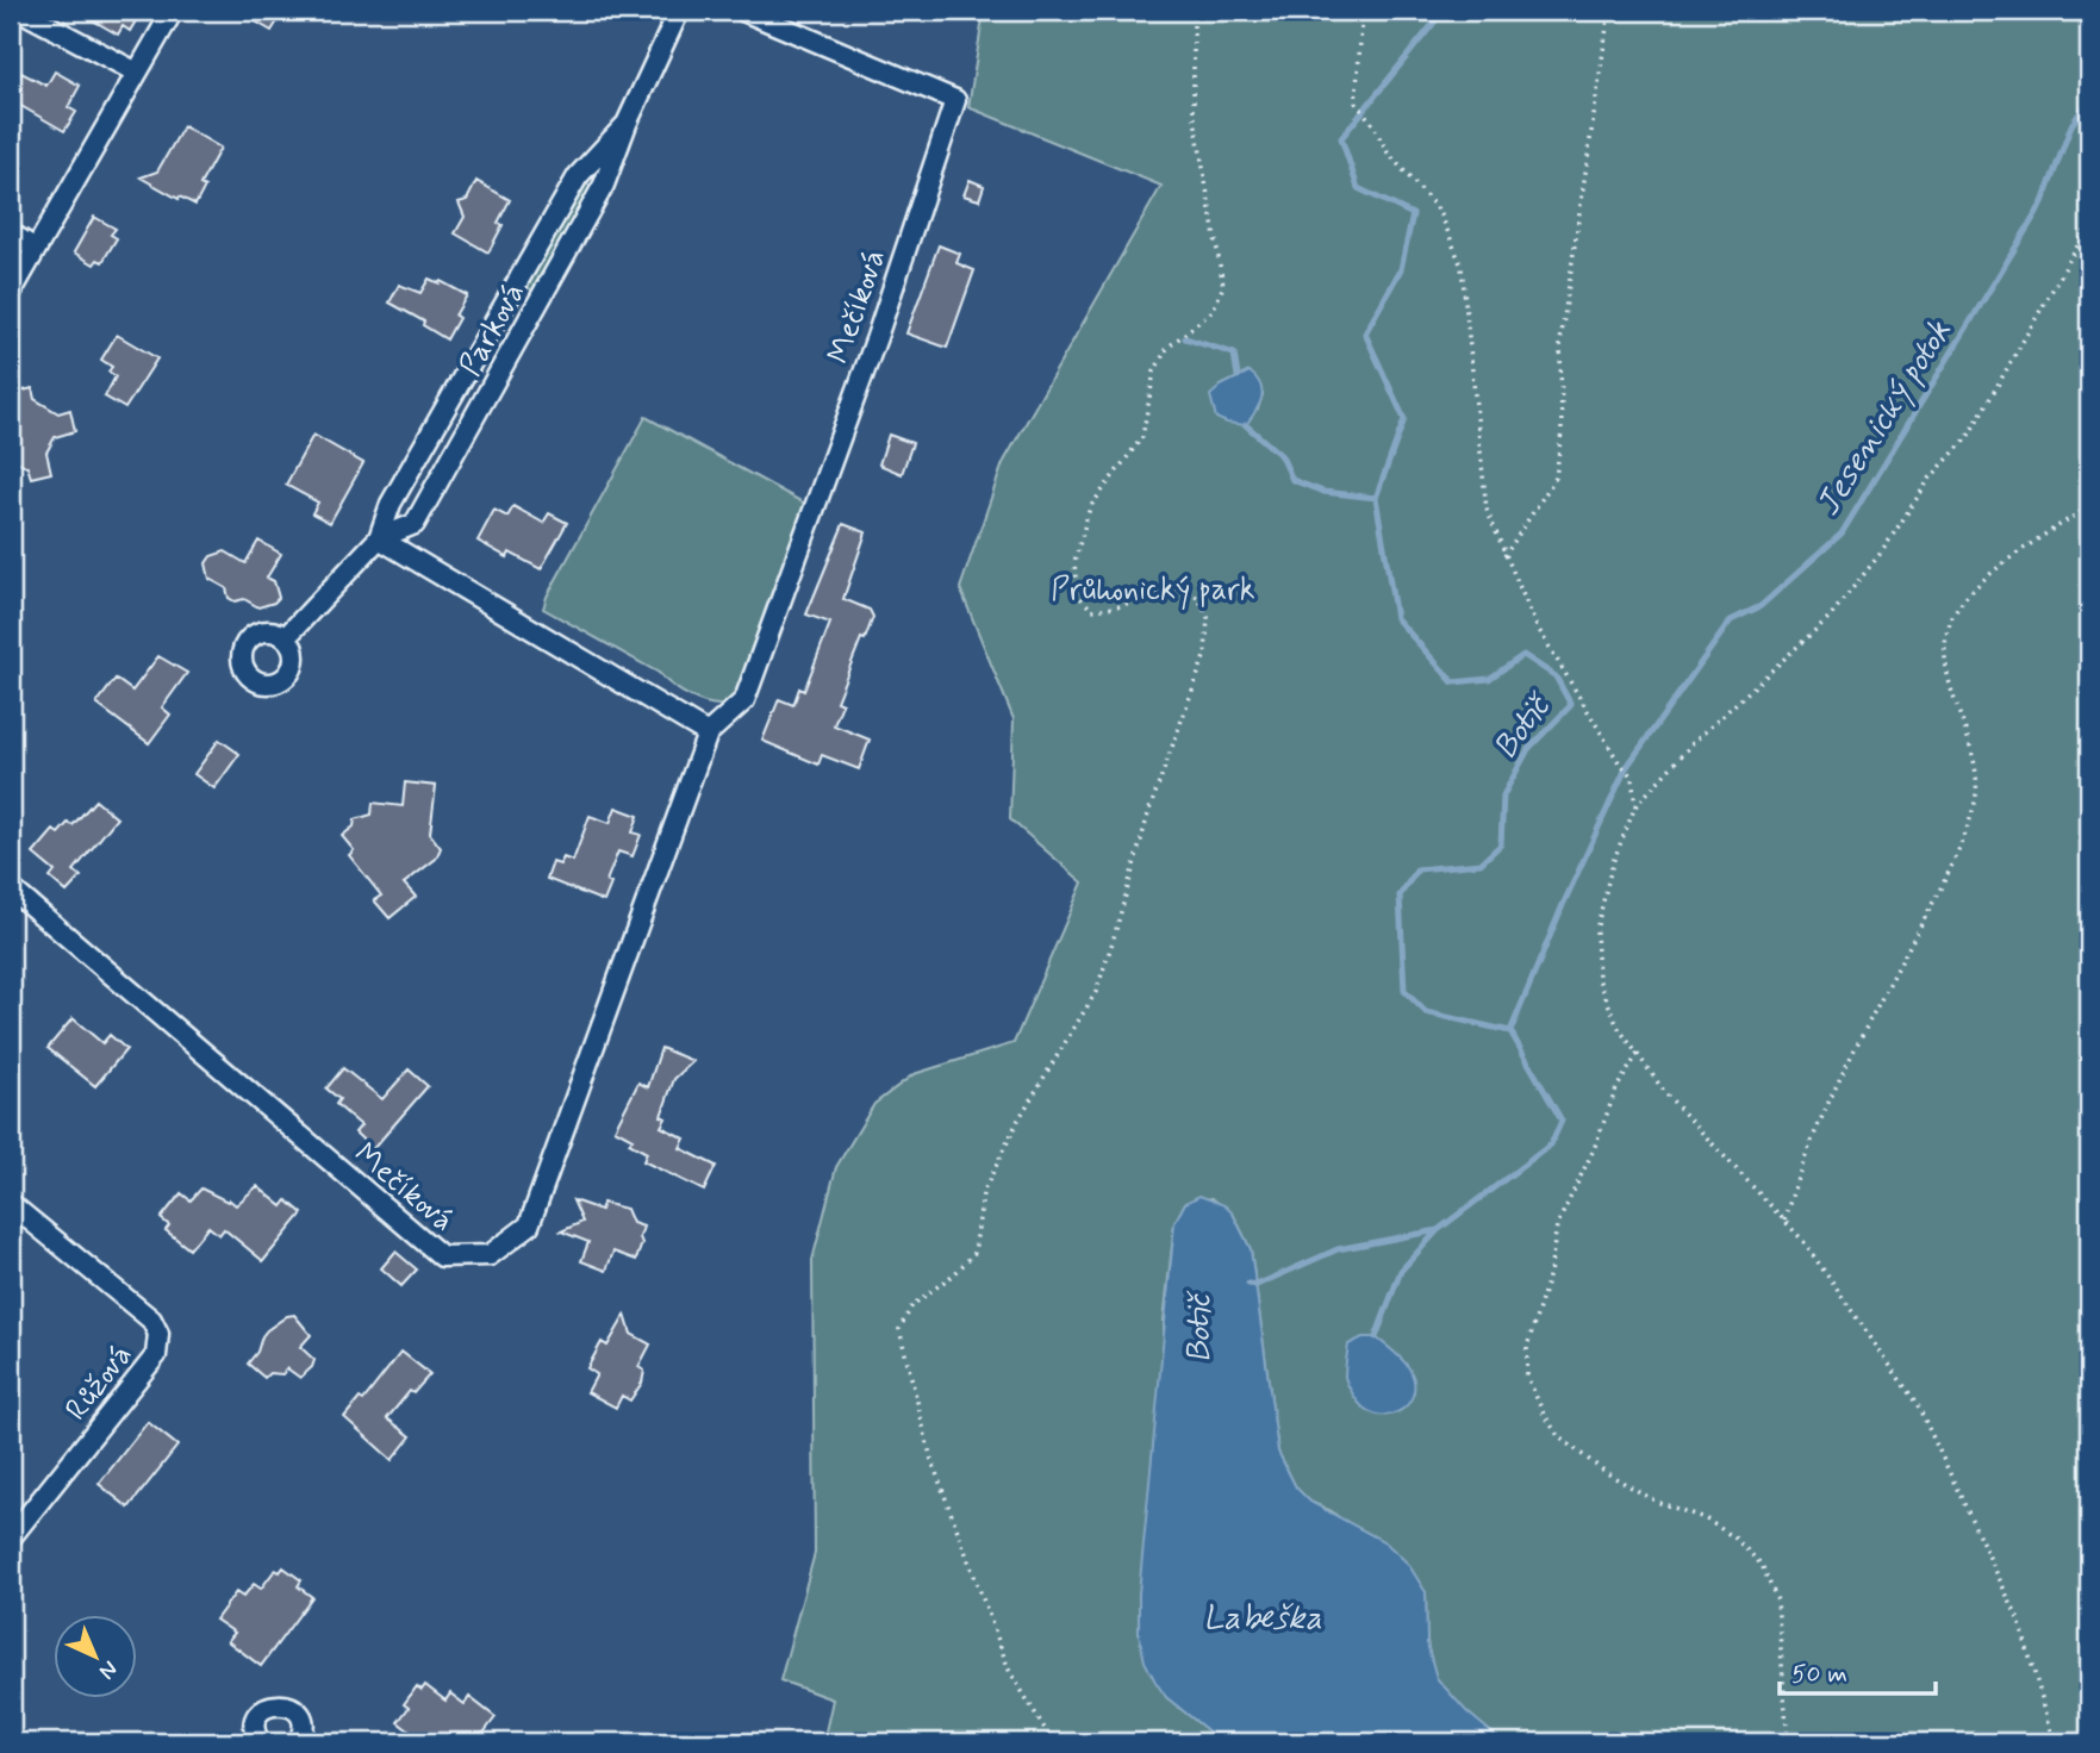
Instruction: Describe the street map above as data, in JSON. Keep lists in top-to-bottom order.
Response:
{
  "streets": {
    "street": ["Mečíková", "Parková", "Růžová"]
  },
  "water": ["Jesenický potok", "Botič", "Labeška"],
  "parks": ["Průhonický park"],
  "scale_bar": "50 m",
  "north": "bottom right"
}
